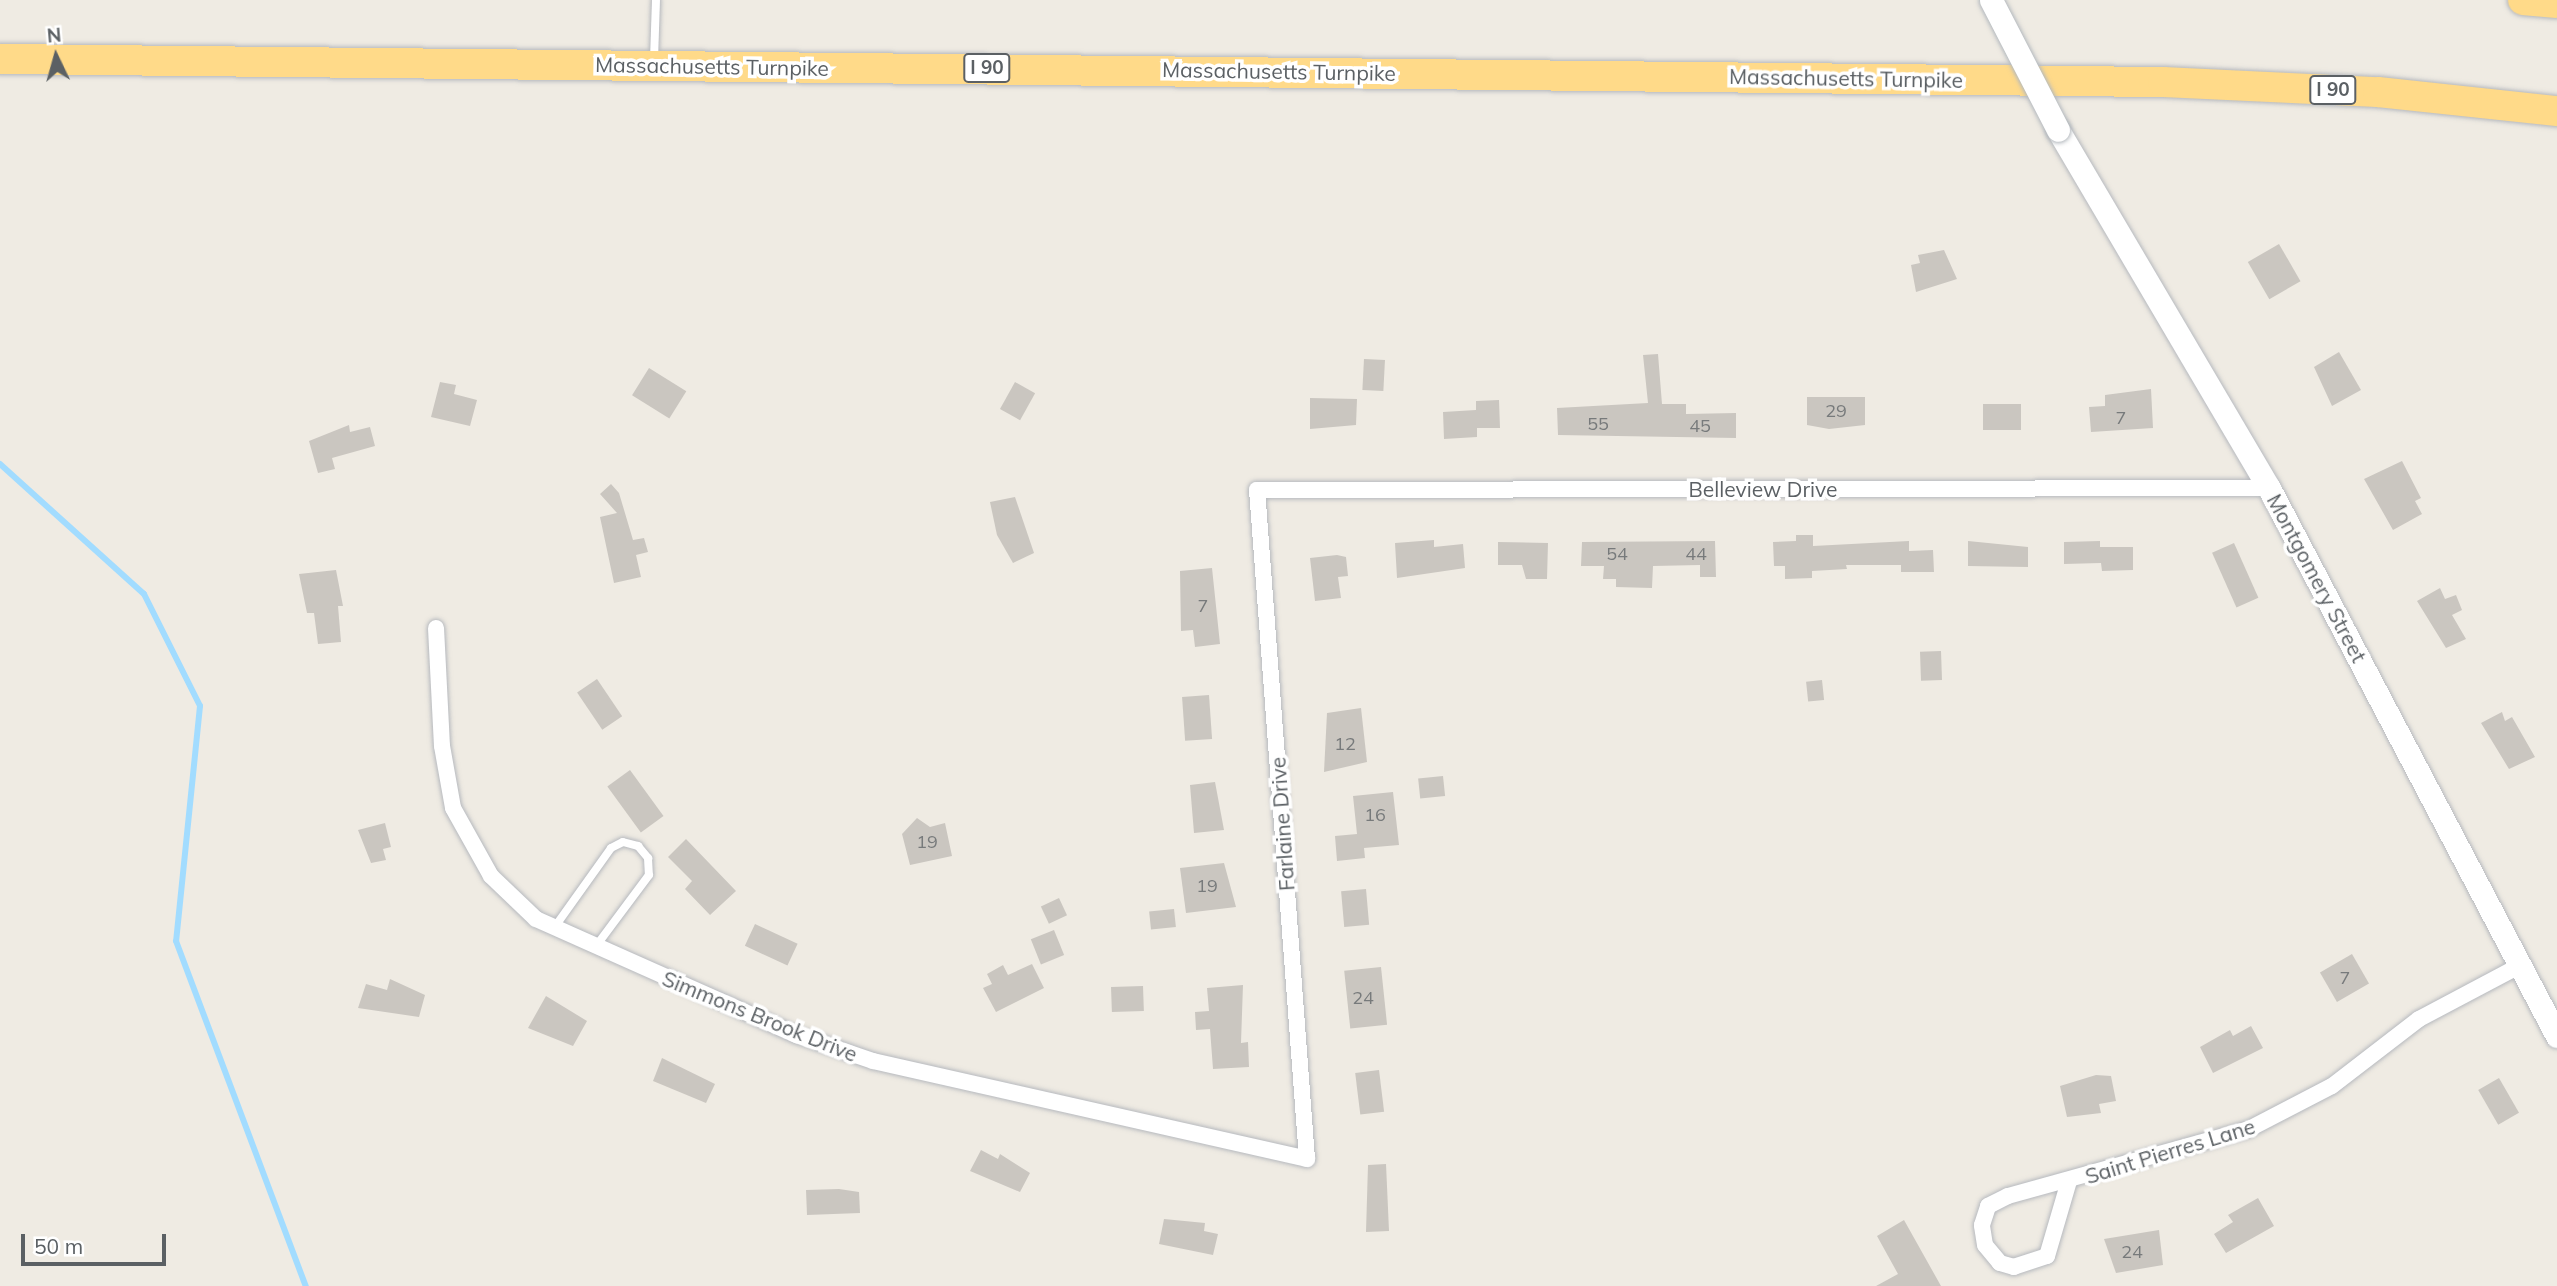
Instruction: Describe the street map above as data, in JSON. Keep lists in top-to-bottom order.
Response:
{
  "streets": {
    "highway": ["Massachusetts Turnpike", "I 90"],
    "main road": ["Montgomery Street"],
    "street": [
      "Belleview Drive",
      "Farlaine Drive",
      "Simmons Brook Drive",
      "Saint Pierres Lane"
    ]
  },
  "crossings": [
    ["Belleview Drive", "Montgomery Street"],
    ["Belleview Drive", "Farlaine Drive"],
    ["Montgomery Street", "Saint Pierres Lane"],
    ["Farlaine Drive", "Simmons Brook Drive"]
  ],
  "house_numbers": [
    "29",
    "7",
    "55",
    "45",
    "54",
    "44",
    "7",
    "12",
    "16",
    "19",
    "19",
    "7",
    "24",
    "24"
  ],
  "scale_bar": "50 m",
  "north": "top"
}
